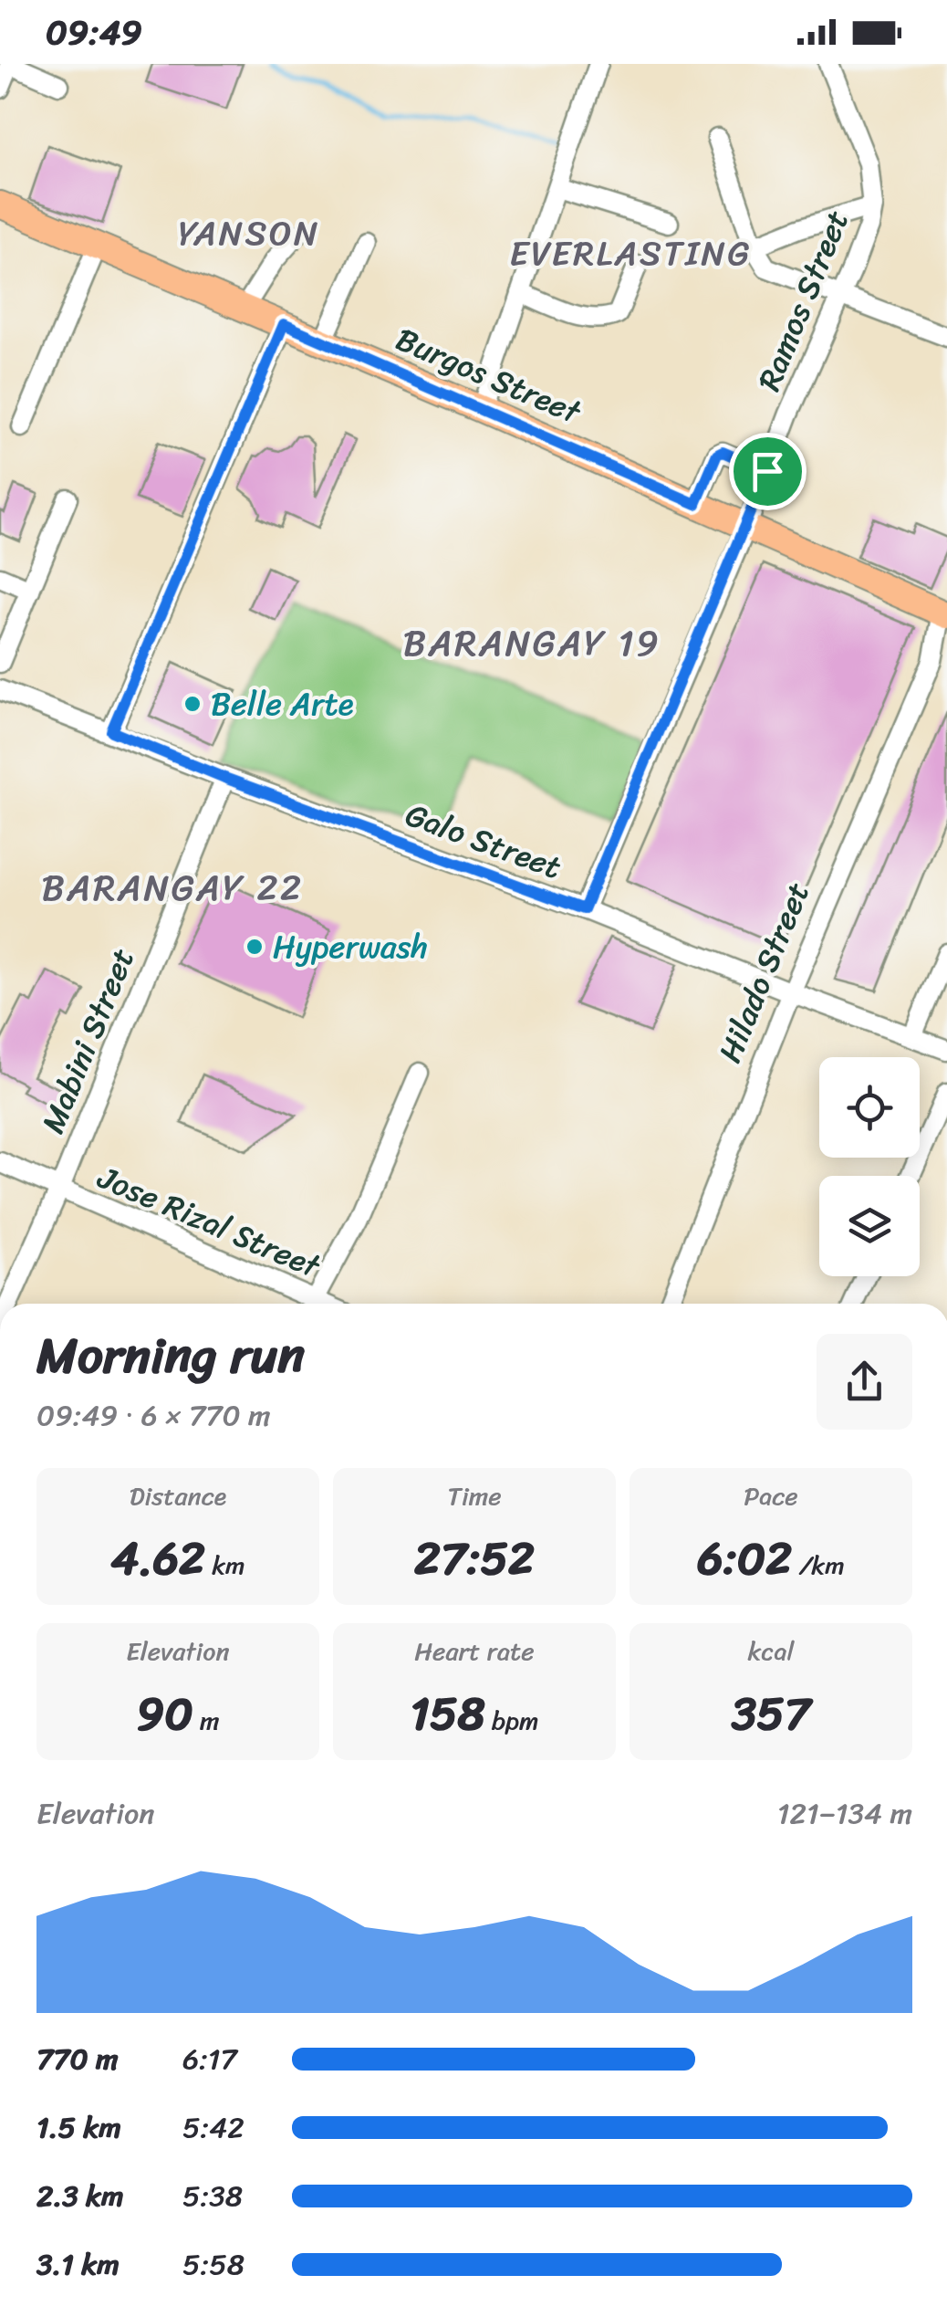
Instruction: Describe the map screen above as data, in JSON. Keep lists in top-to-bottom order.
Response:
{
  "streets": {
    "main road": ["Burgos Street"],
    "street": [
      "Ramos Street",
      "Galo Street",
      "Hilado Street",
      "Mabini Street",
      "Jose Rizal Street"
    ]
  },
  "crossings": [
    ["Ramos Street", "Burgos Street"],
    ["Ramos Street", "Galo Street"],
    ["Burgos Street", "Hilado Street"],
    ["Galo Street", "Hilado Street"],
    ["Galo Street", "Mabini Street"],
    ["Mabini Street", "Jose Rizal Street"]
  ],
  "districts": [
    "YANSON",
    "EVERLASTING",
    "BARANGAY 19",
    "BARANGAY 22"
  ],
  "places": ["Belle Arte", "Hyperwash"],
  "page": {
    "status": "09:49",
    "heading": ["Morning run", "09:49 · 6 × 770 m"],
    "stats": [
      ["Distance", "4.62 km"],
      ["Time", "27:52"],
      ["Pace", "6:02 /km"],
      ["Elevation", "90 m"],
      ["Heart rate", "158 bpm"],
      ["kcal", "357"]
    ],
    "chart": ["Elevation", "121–134 m"],
    "list": [
      {
        "name": "770 m",
        "note": "6:17"
      },
      {
        "name": "1.5 km",
        "note": "5:42"
      },
      {
        "name": "2.3 km",
        "note": "5:38"
      },
      {
        "name": "3.1 km",
        "note": "5:58"
      }
    ]
  }
}
